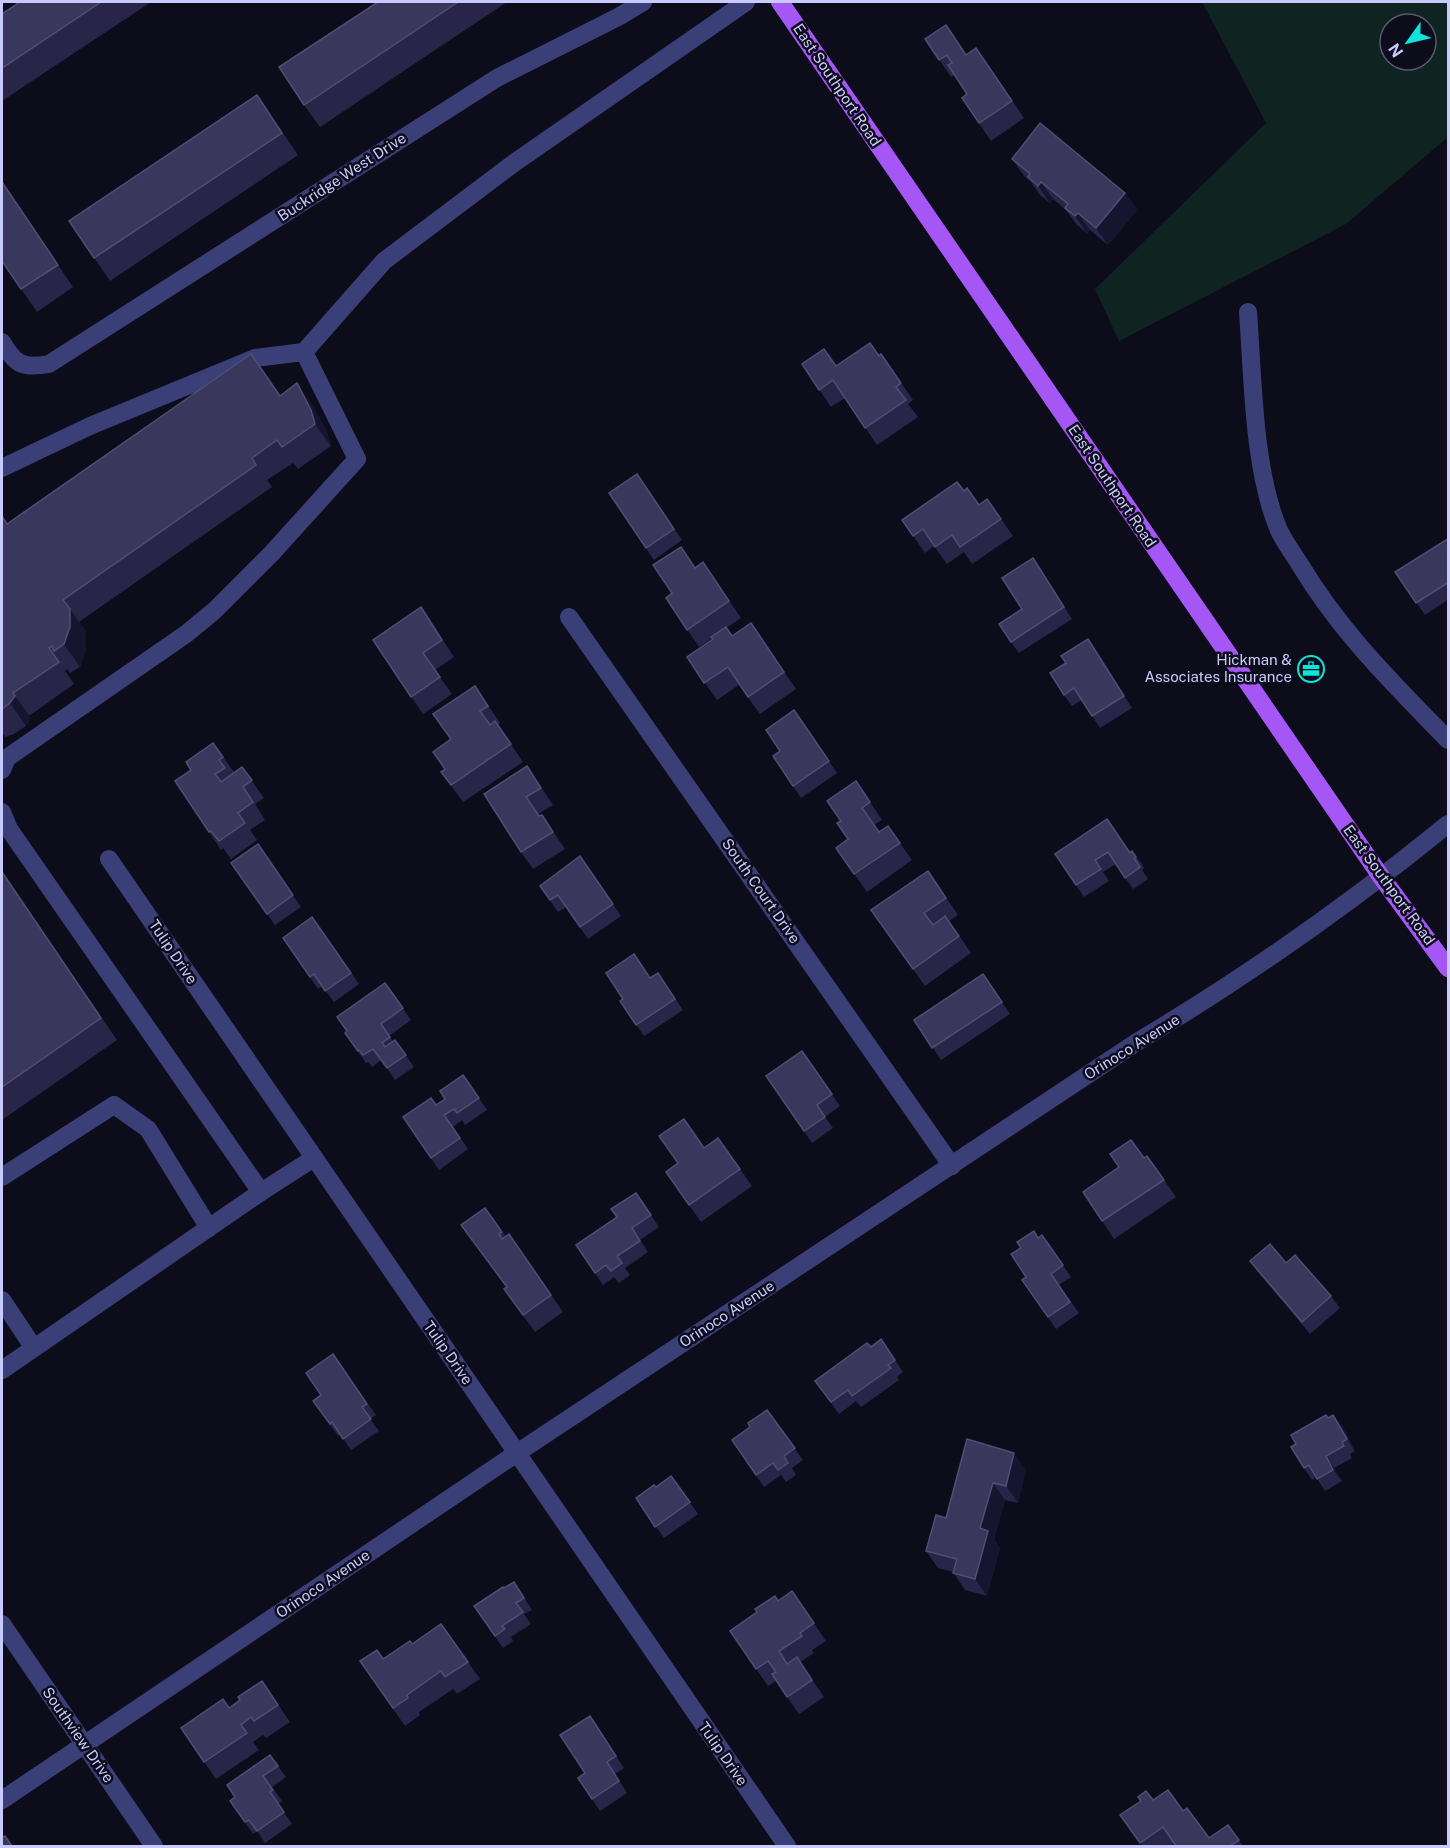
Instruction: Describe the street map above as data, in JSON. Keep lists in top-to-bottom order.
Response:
{
  "streets": {
    "main road": ["East Southport Road"],
    "street": [
      "Buckridge West Drive",
      "South Court Drive",
      "Tulip Drive",
      "Orinoco Avenue",
      "Southview Drive"
    ]
  },
  "crossings": [
    ["East Southport Road", "Orinoco Avenue"],
    ["South Court Drive", "Orinoco Avenue"],
    ["Tulip Drive", "Orinoco Avenue"],
    ["Orinoco Avenue", "Southview Drive"]
  ],
  "places": {
    "office": ["Hickman & Associates Insurance"]
  },
  "north": "bottom left"
}
